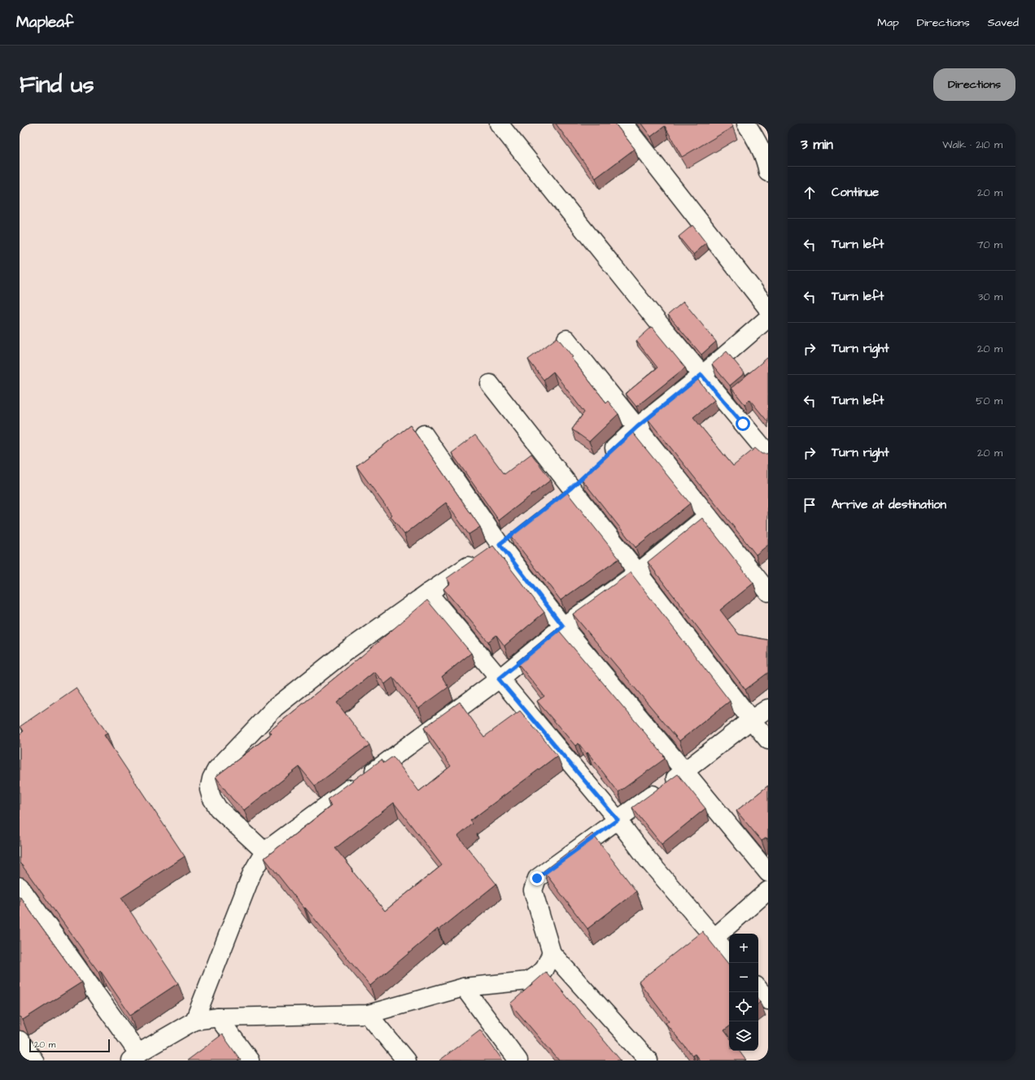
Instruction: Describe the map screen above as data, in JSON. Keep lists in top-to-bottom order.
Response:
{
  "scale_bar": "20 m",
  "page": {
    "header": "Mapleaf",
    "nav": ["Map", "Directions", "Saved"],
    "buttons": "Directions",
    "title": "Find us",
    "heading": ["3 min", "Walk · 210 m"],
    "list": [
      ["Continue", "20 m"],
      ["Turn left", "70 m"],
      ["Turn left", "30 m"],
      ["Turn right", "20 m"],
      ["Turn left", "50 m"],
      ["Turn right", "20 m"],
      "Arrive at destination"
    ],
    "map_buttons": ["+", "−"],
    "scale": "20 m"
  }
}
